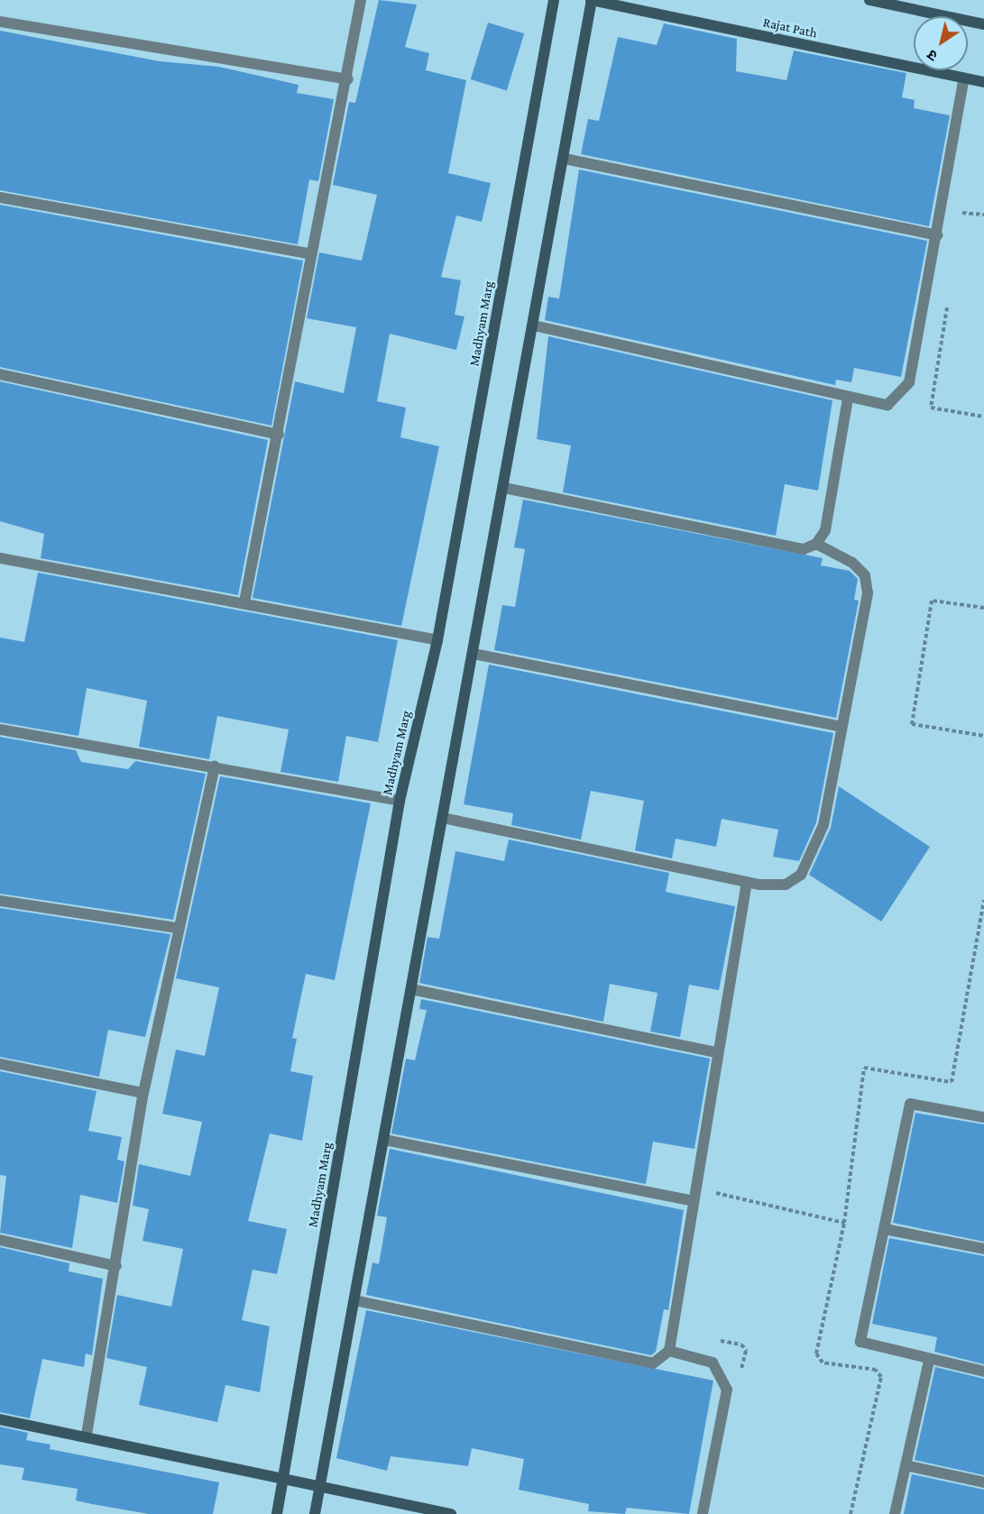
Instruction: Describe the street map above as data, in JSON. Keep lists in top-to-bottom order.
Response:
{
  "streets": {
    "street": ["Rajat Path", "Madhyam Marg"]
  },
  "north": "bottom left"
}
